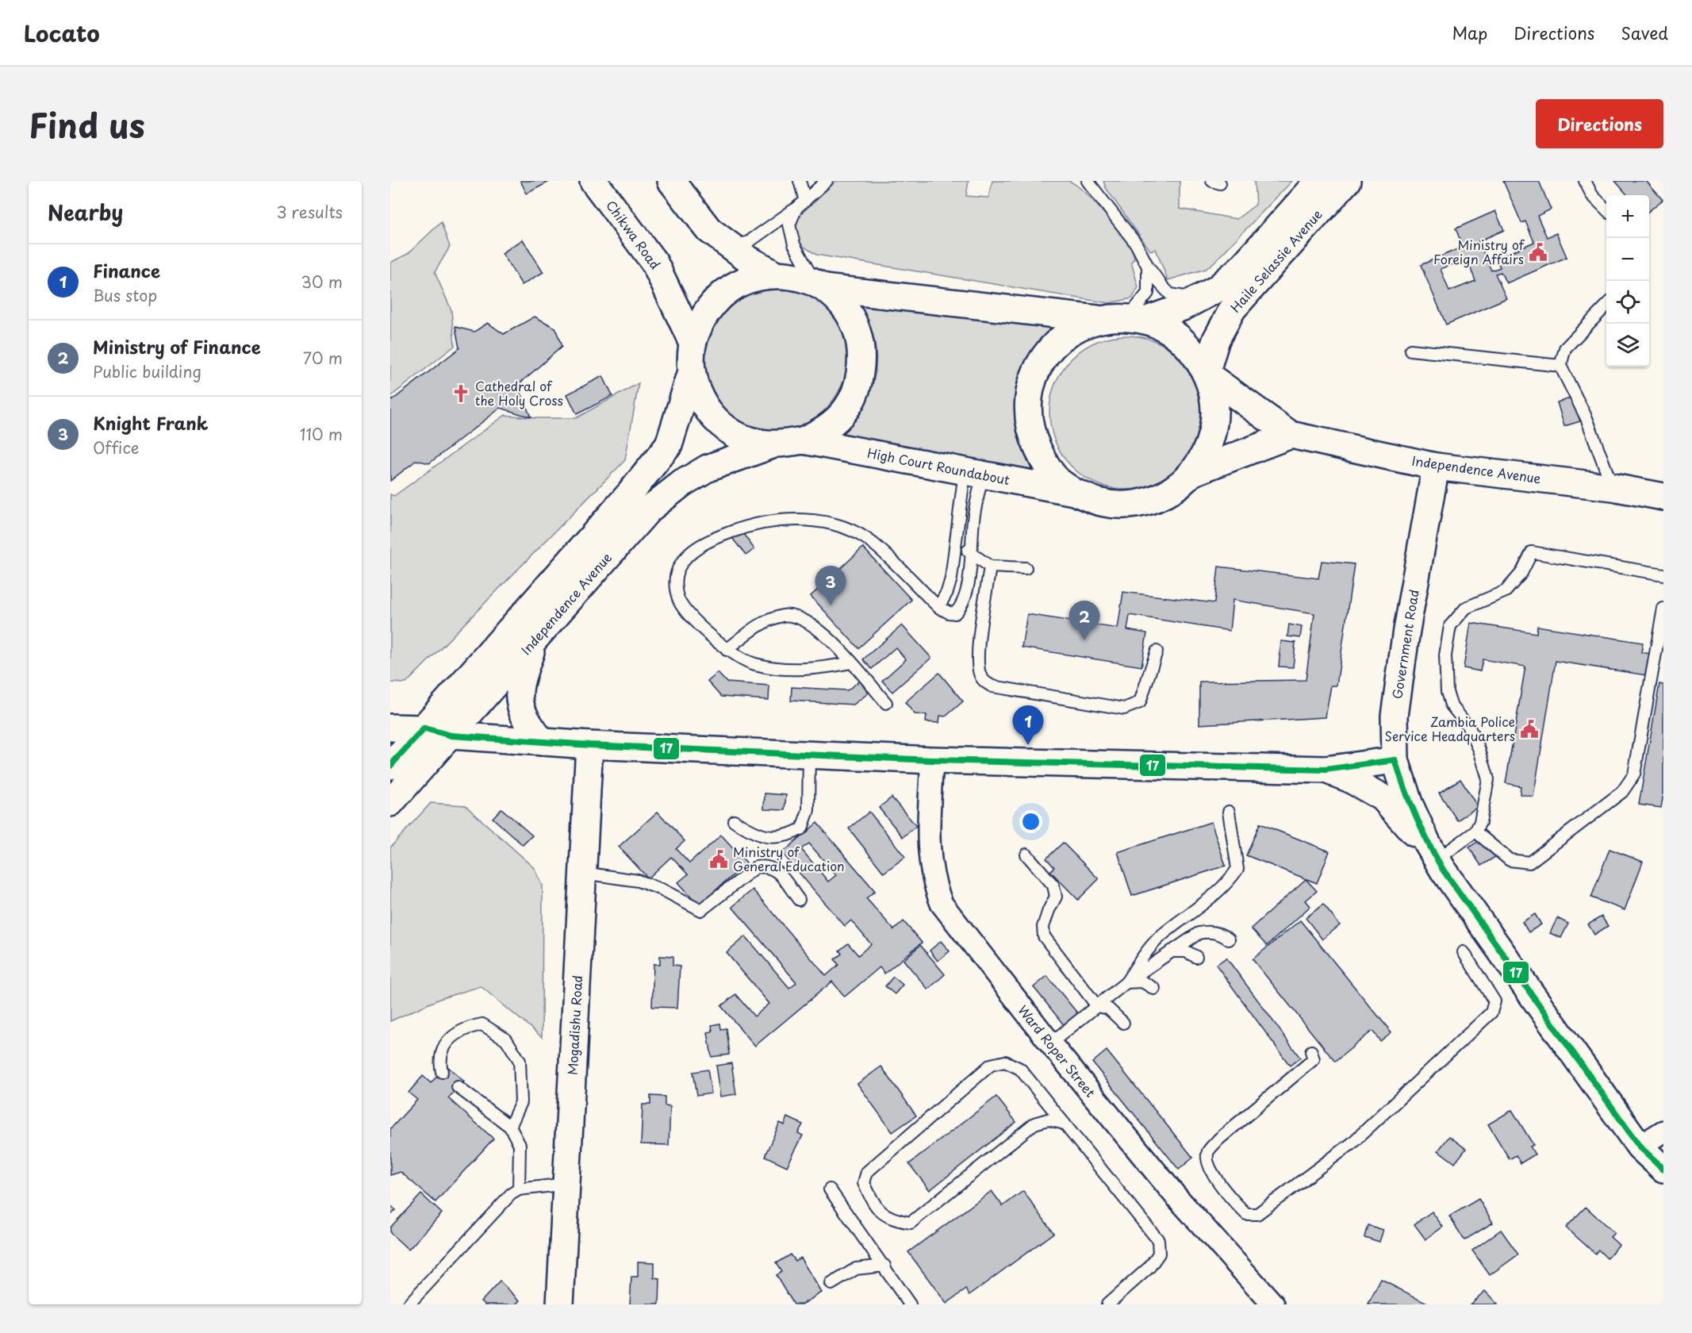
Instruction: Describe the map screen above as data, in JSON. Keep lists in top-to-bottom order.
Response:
{
  "streets": {
    "main road": [
      "Chikwa Road",
      "Haile Selassie Avenue",
      "High Court Roundabout",
      "Independence Avenue",
      "Government Road",
      "Mogadishu Road"
    ],
    "street": ["Ward Roper Street"]
  },
  "crossings": [
    ["Chikwa Road", "High Court Roundabout"],
    ["Haile Selassie Avenue", "High Court Roundabout"],
    ["Haile Selassie Avenue", "Independence Avenue"],
    ["High Court Roundabout", "Independence Avenue"],
    ["Independence Avenue", "Government Road"]
  ],
  "places": {
    "public building": ["Ministry of Foreign Affairs", "Zambia Police Service Headquarters", "Ministry of General Education"],
    "church": ["Cathedral of the Holy Cross"]
  },
  "lines": ["transit line 17"],
  "page": {
    "header": "Locato",
    "nav": ["Map", "Directions", "Saved"],
    "title": "Find us",
    "buttons": "Directions",
    "heading": ["Nearby", "3 results"],
    "map_buttons": ["+", "−"],
    "list": [
      {
        "mark": "1",
        "name": "Finance",
        "note": "Bus stop",
        "value": "30 m"
      },
      {
        "mark": "2",
        "name": "Ministry of Finance",
        "note": "Public building",
        "value": "70 m"
      },
      {
        "mark": "3",
        "name": "Knight Frank",
        "note": "Office",
        "value": "110 m"
      }
    ],
    "pins": ["3", "2", "1"]
  }
}
